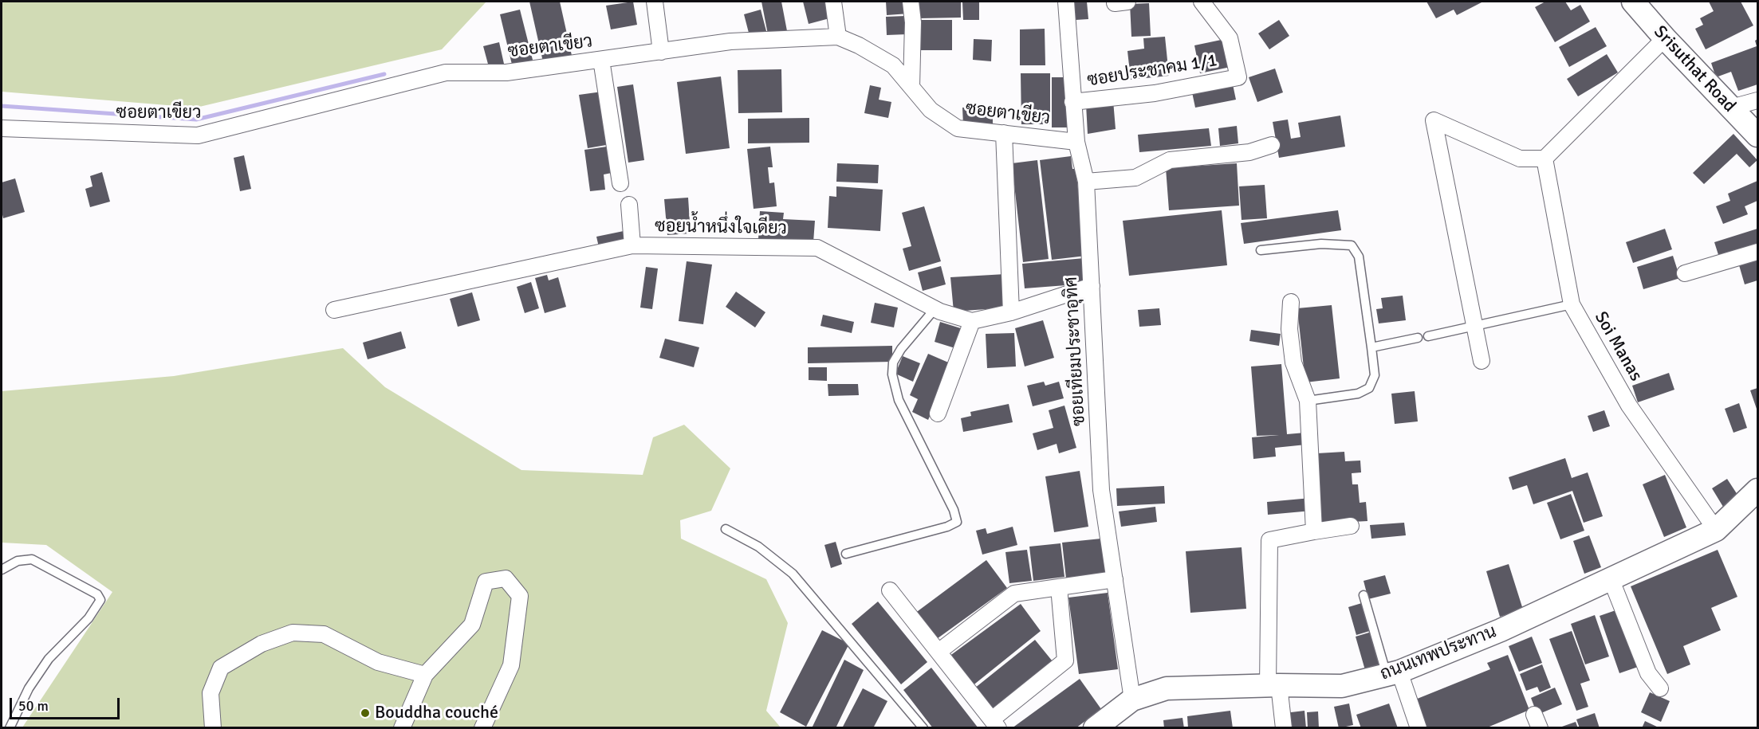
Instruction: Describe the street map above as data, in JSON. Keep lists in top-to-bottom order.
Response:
{
  "streets": {
    "street": [
      "ซอยตาเขียว",
      "Srisuthat Road",
      "ซอยประชาคม 1/1",
      "ซอยน้ำหนึ่งใจเดียว",
      "Soi Manas",
      "ซอยเทียมประชาอุทิศ",
      "ถนนเทพประทาน"
    ]
  },
  "crossings": [
    ["ซอยตาเขียว", "ซอยเทียมประชาอุทิศ"],
    ["ซอยประชาคม 1/1", "ซอยเทียมประชาอุทิศ"],
    ["Soi Manas", "ถนนเทพประทาน"],
    ["ซอยเทียมประชาอุทิศ", "ถนนเทพประทาน"]
  ],
  "places": ["Bouddha couché"],
  "scale_bar": "50 m"
}
